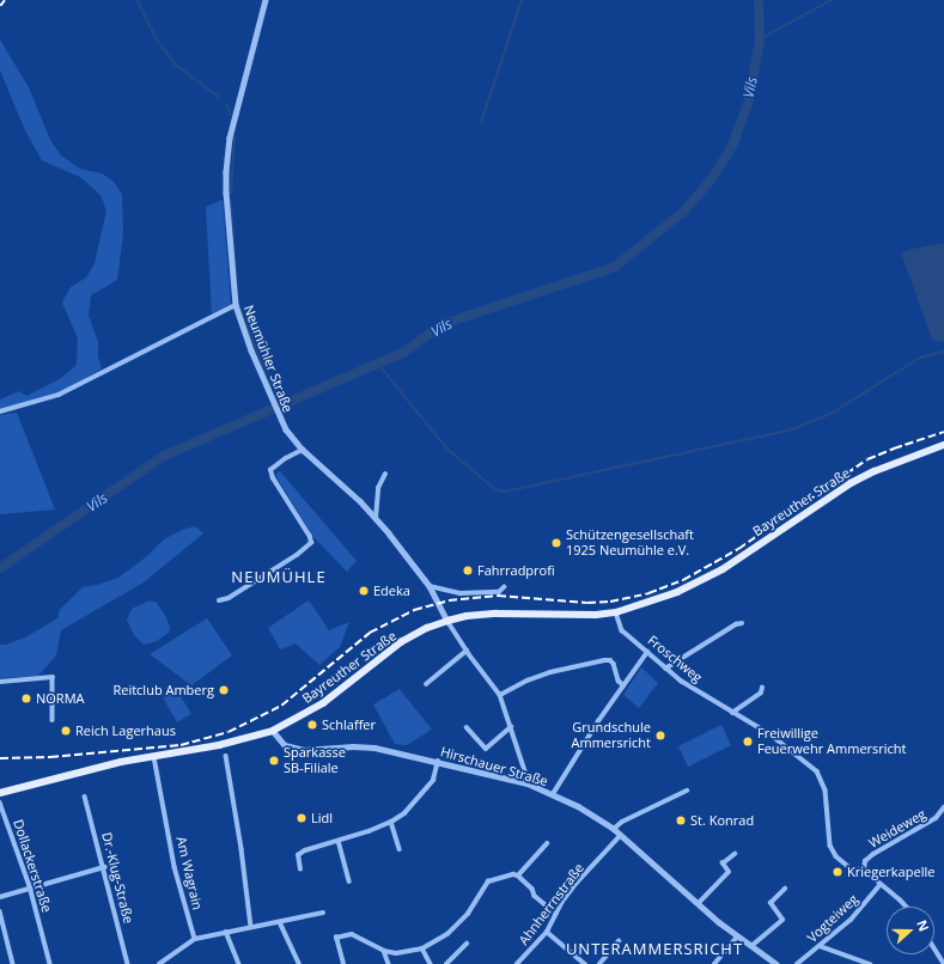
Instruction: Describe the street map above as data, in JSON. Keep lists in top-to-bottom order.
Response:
{
  "streets": {
    "main road": ["Bayreuther Straße"],
    "street": [
      "Neumühler Straße",
      "Froschweg",
      "Hirschauer Straße",
      "Weideweg",
      "Dollackerstraße",
      "Am Wagrain",
      "Dr.-Klug-Straße",
      "Ahnherrnstraße",
      "Vogteiweg"
    ]
  },
  "crossings": [
    ["Neumühler Straße", "Bayreuther Straße"],
    ["Bayreuther Straße", "Froschweg"],
    ["Bayreuther Straße", "Hirschauer Straße"],
    ["Bayreuther Straße", "Am Wagrain"],
    ["Froschweg", "Weideweg"],
    ["Froschweg", "Vogteiweg"],
    ["Hirschauer Straße", "Ahnherrnstraße"]
  ],
  "districts": ["NEUMÜHLE", "UNTERAMMERSRICHT"],
  "water": ["Vils"],
  "places": [
    "Schützengesellschaft 1925 Neumühle e.V.",
    "Fahrradprofi",
    "Edeka",
    "Reitclub Amberg",
    "NORMA",
    "Schlaffer",
    "Reich Lagerhaus",
    "Grundschule Ammersricht",
    "Freiwillige Feuerwehr Ammersricht",
    "Sparkasse SB-Filiale",
    "Lidl",
    "St. Konrad",
    "Kriegerkapelle"
  ],
  "north": "right"
}
